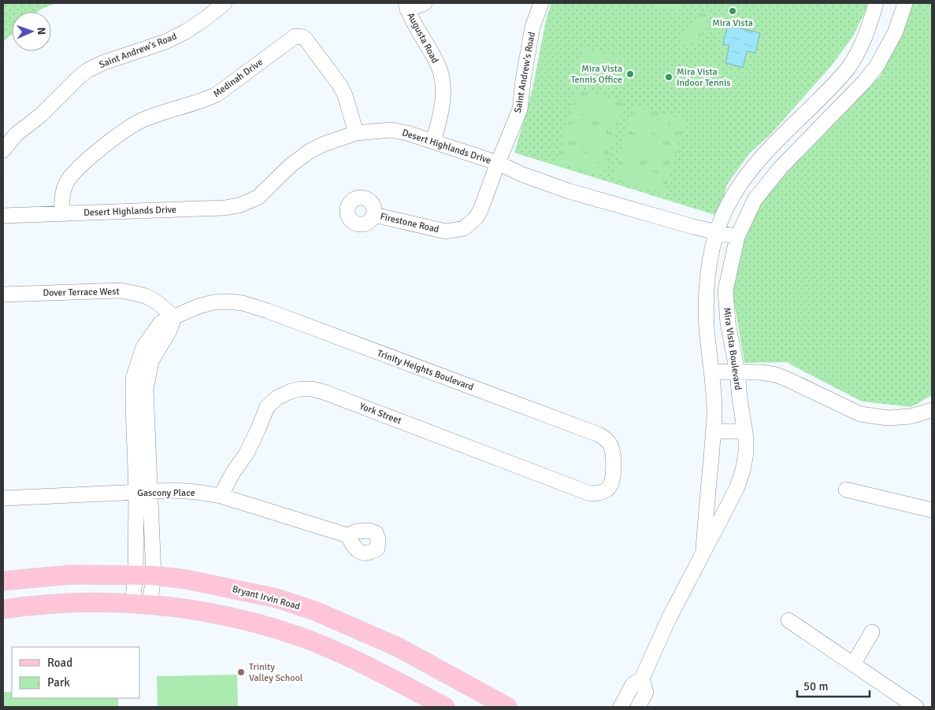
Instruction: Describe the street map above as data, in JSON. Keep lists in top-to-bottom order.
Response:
{
  "streets": {
    "main road": ["Bryant Irvin Road"],
    "street": [
      "Augusta Road",
      "Saint Andrew's Road",
      "Medinah Drive",
      "Desert Highlands Drive",
      "Firestone Road",
      "Dover Terrace West",
      "Mira Vista Boulevard",
      "Trinity Heights Boulevard",
      "York Street",
      "Gascony Place"
    ]
  },
  "crossings": [
    ["Augusta Road", "Desert Highlands Drive"],
    ["Saint Andrew's Road", "Desert Highlands Drive"],
    ["Saint Andrew's Road", "Firestone Road"],
    ["Medinah Drive", "Desert Highlands Drive"],
    ["Desert Highlands Drive", "Firestone Road"],
    ["Desert Highlands Drive", "Mira Vista Boulevard"],
    ["Dover Terrace West", "Trinity Heights Boulevard"],
    ["Trinity Heights Boulevard", "York Street"],
    ["York Street", "Gascony Place"]
  ],
  "places": [
    "Mira Vista",
    "Mira Vista Tennis Office",
    "Mira Vista Indoor Tennis",
    "Trinity Valley School"
  ],
  "legend": ["Road", "Park"],
  "scale_bar": "50 m",
  "north": "right"
}
